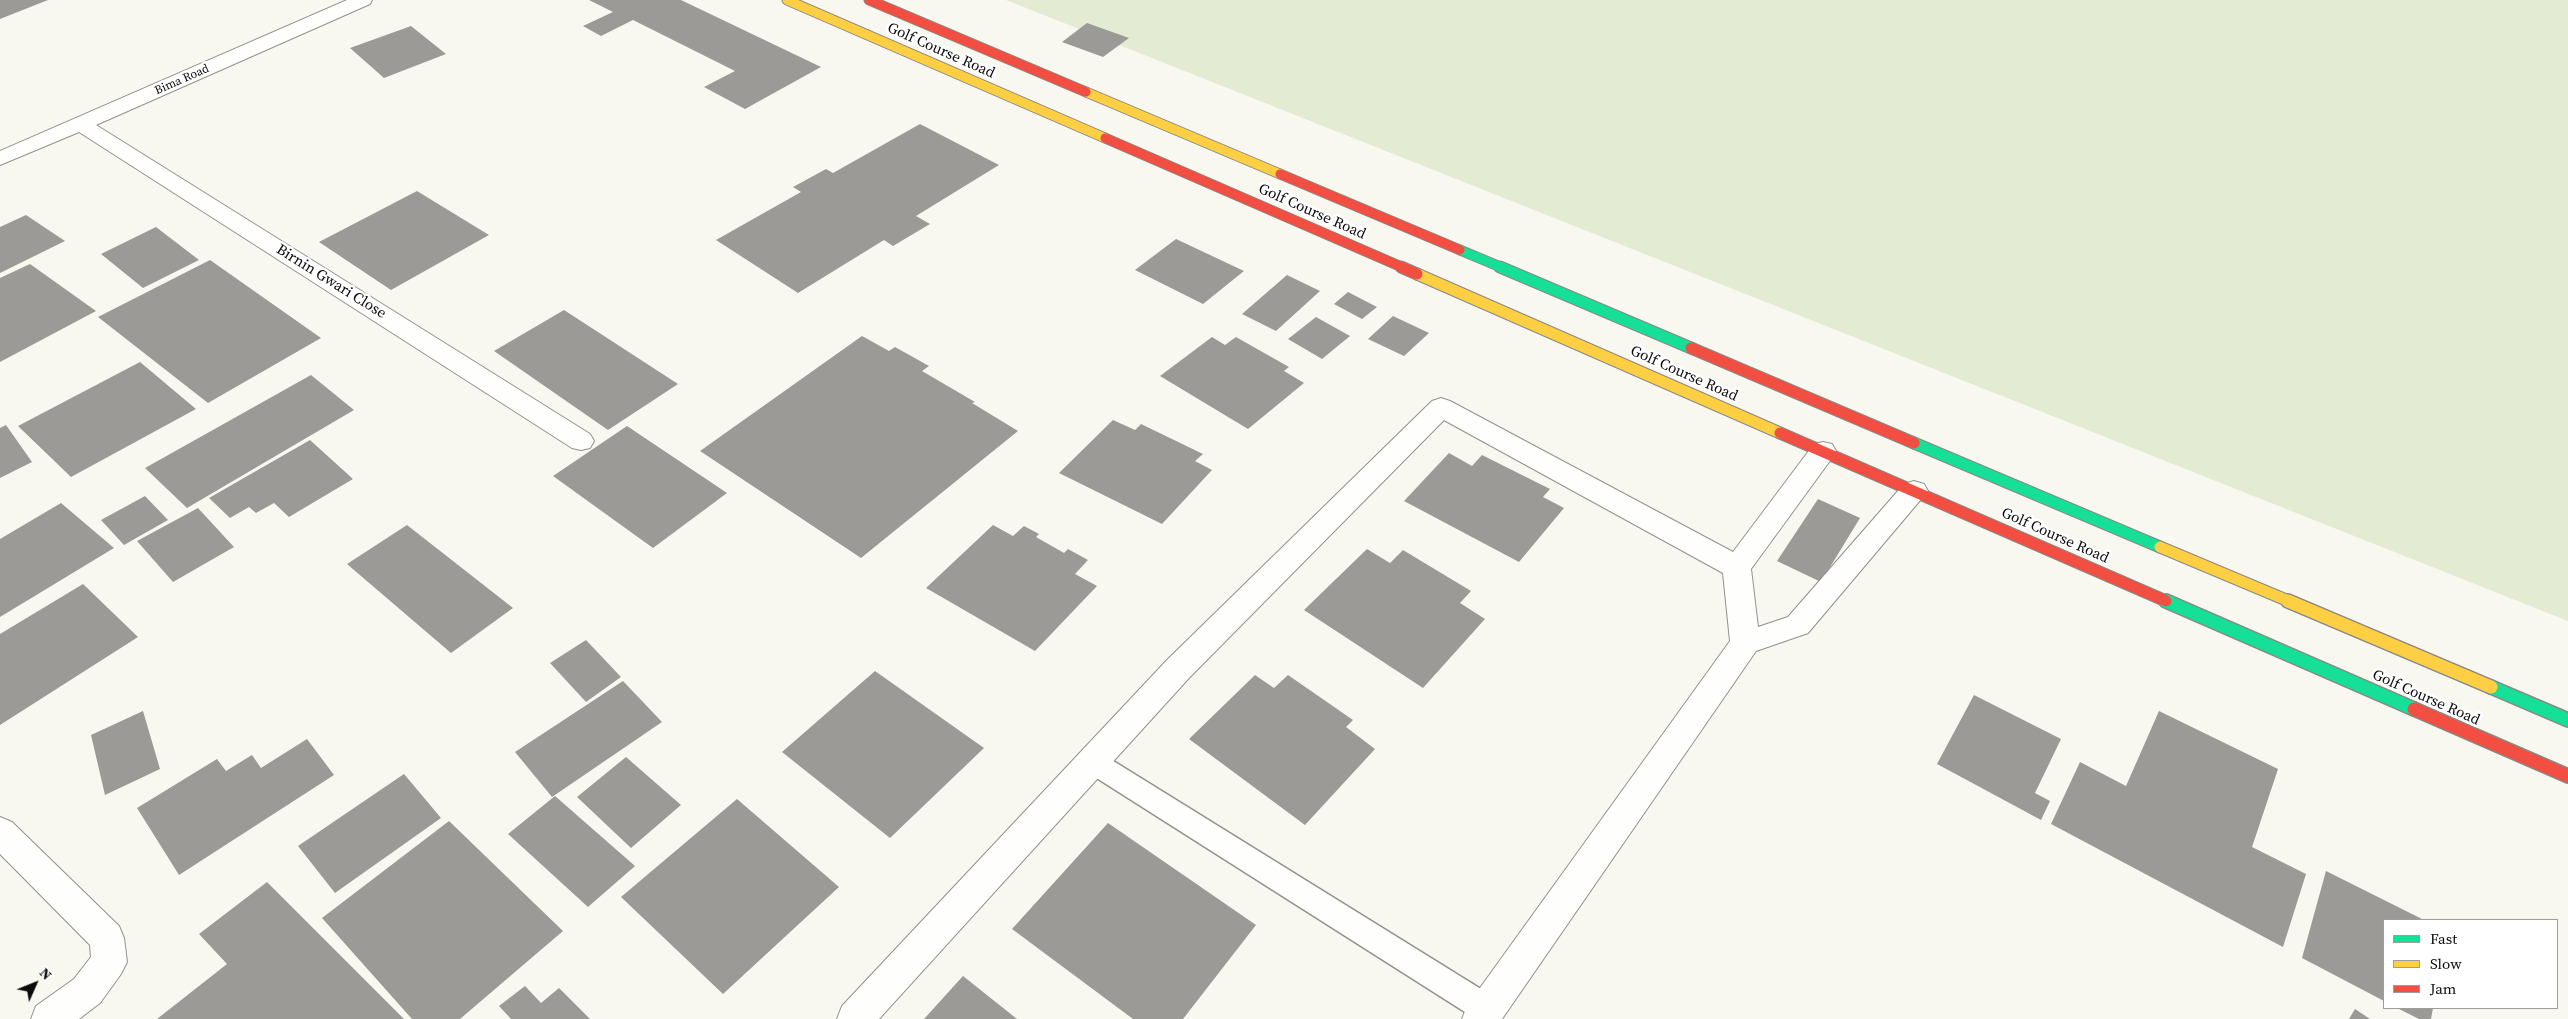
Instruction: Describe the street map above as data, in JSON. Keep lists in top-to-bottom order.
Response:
{
  "streets": {
    "street": ["Golf Course Road", "Bima Road", "Birnin Gwari Close"]
  },
  "crossings": [
    ["Bima Road", "Birnin Gwari Close"]
  ],
  "legend": ["Fast", "Slow", "Jam"],
  "north": "top right"
}
